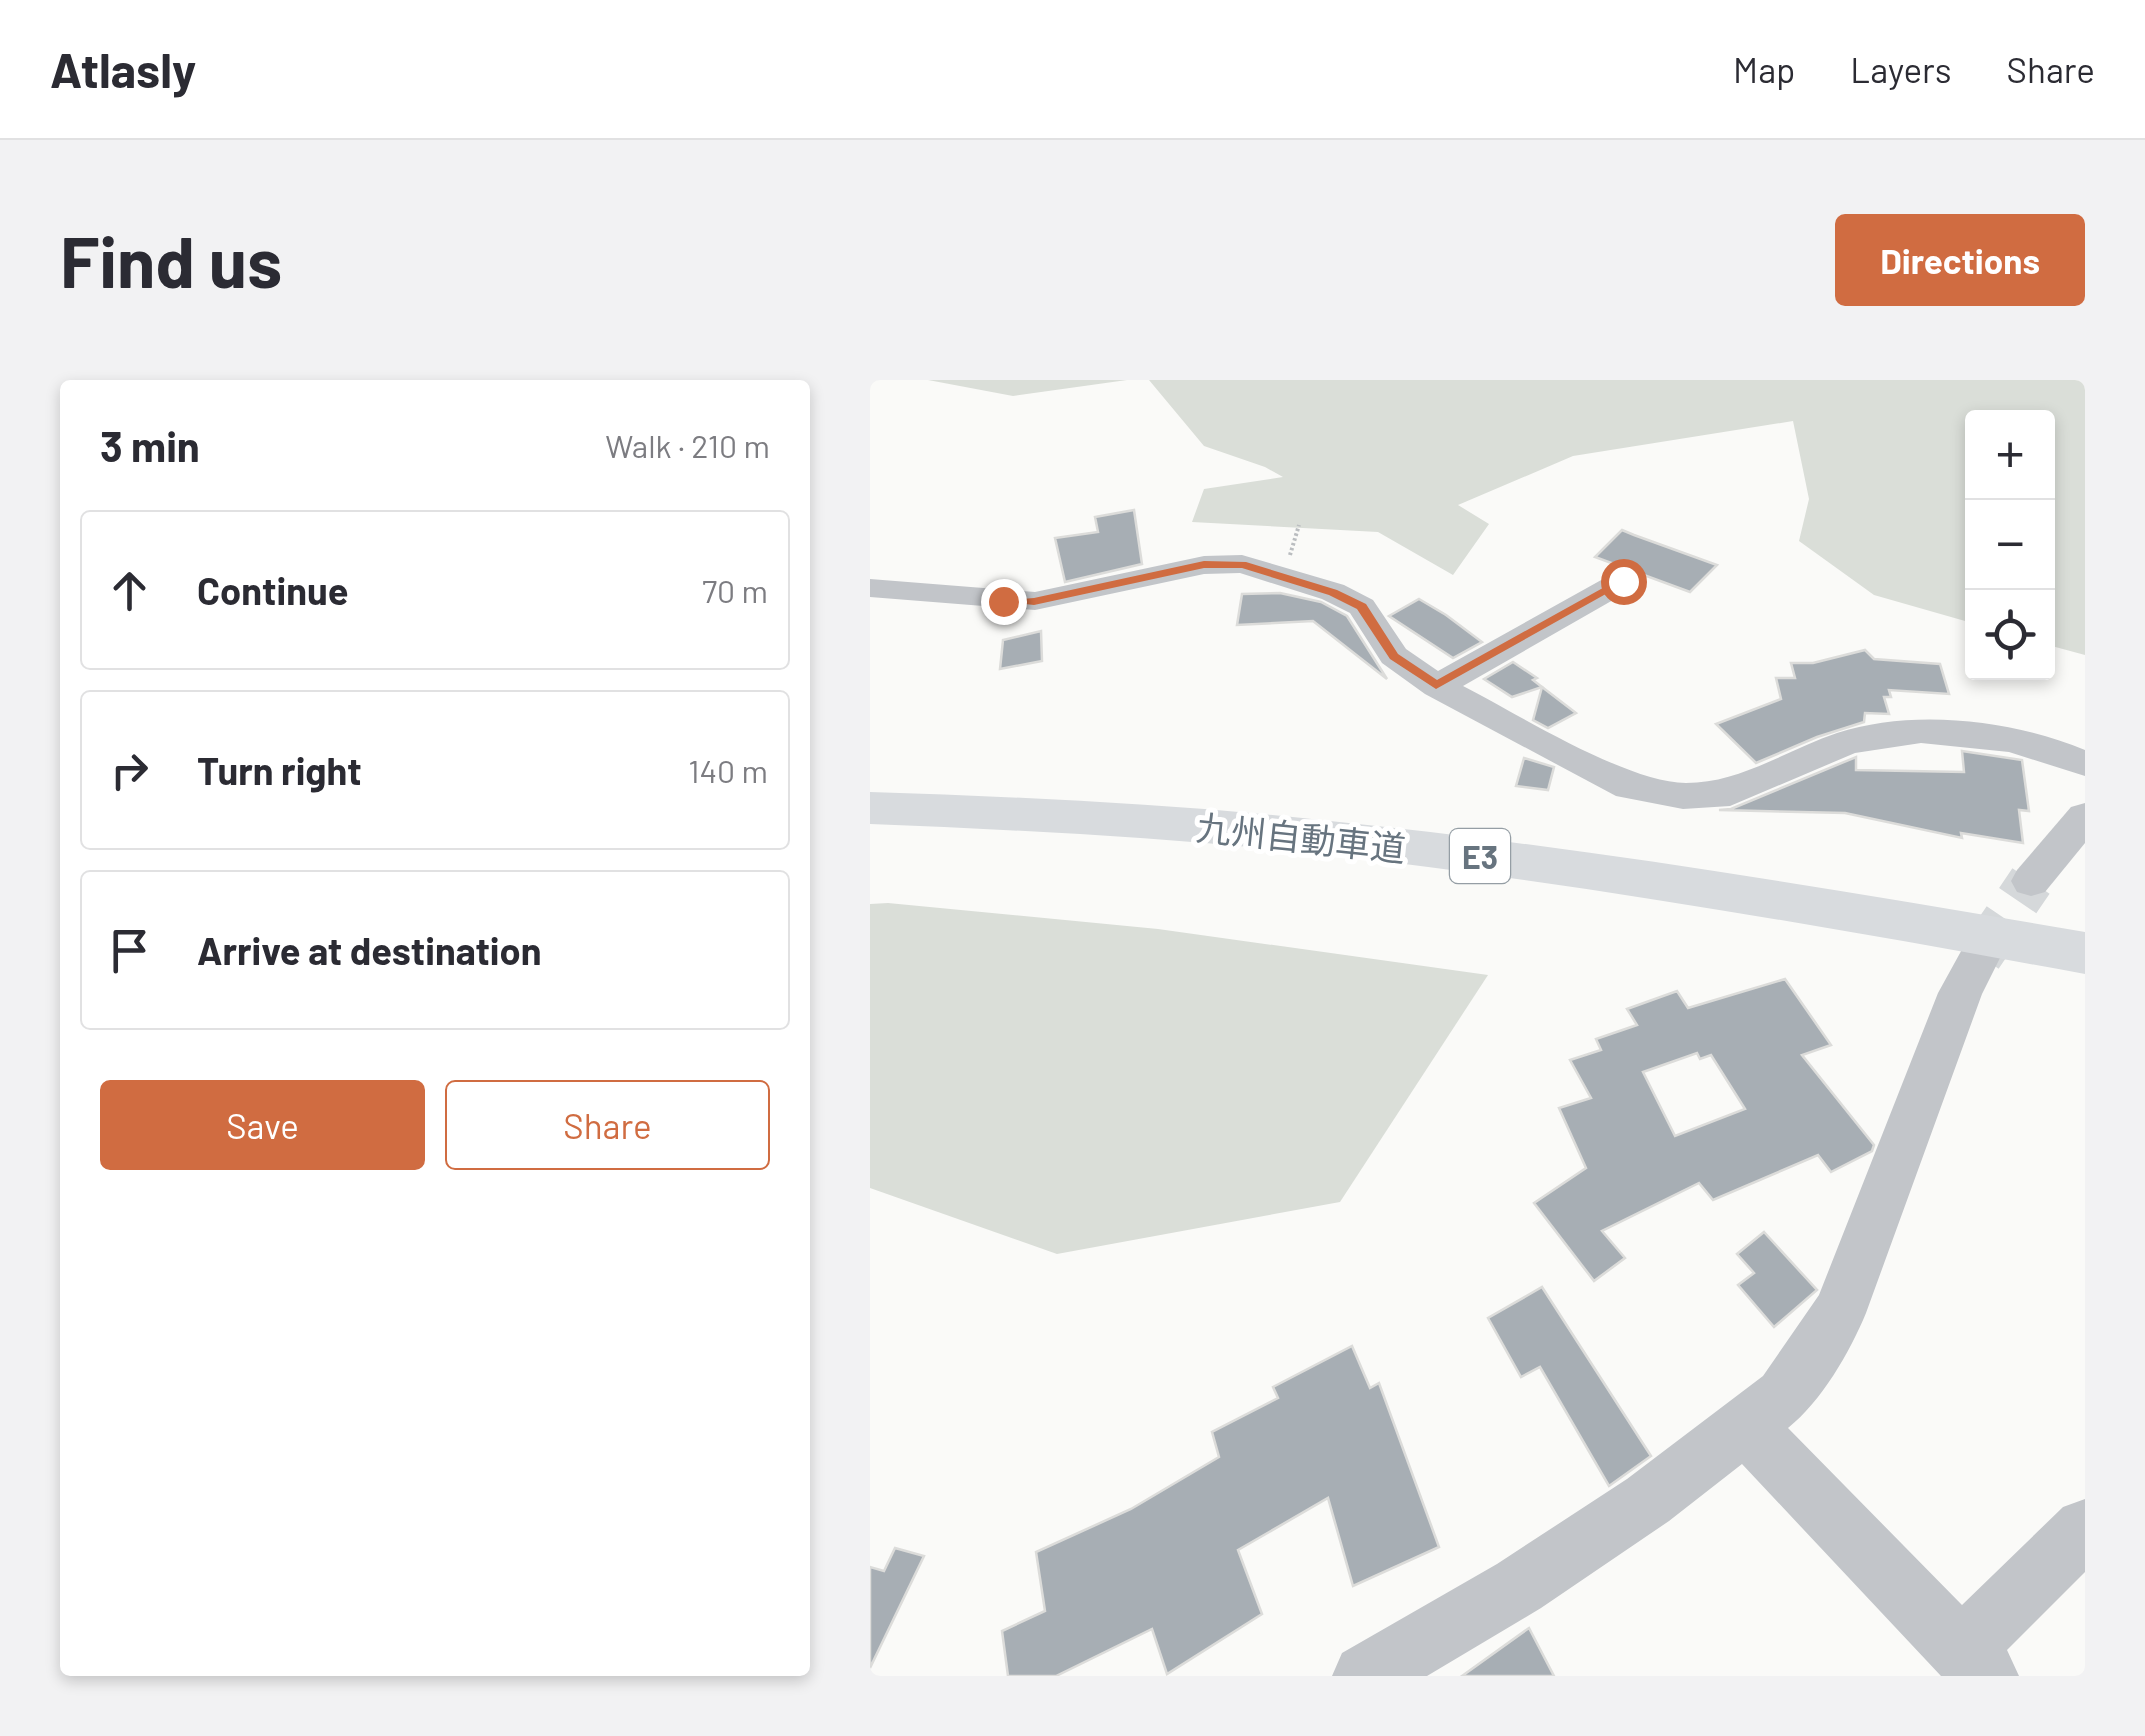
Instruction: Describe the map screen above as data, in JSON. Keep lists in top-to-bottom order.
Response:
{
  "streets": {
    "highway": ["九州自動車道", "E3"]
  },
  "page": {
    "header": "Atlasly",
    "nav": ["Map", "Layers", "Share"],
    "buttons": [
      "Directions",
      ["Save", "Share"]
    ],
    "title": "Find us",
    "heading": ["3 min", "Walk · 210 m"],
    "map_buttons": ["+", "−"],
    "list": [
      ["Continue", "70 m"],
      ["Turn right", "140 m"],
      "Arrive at destination"
    ]
  }
}
